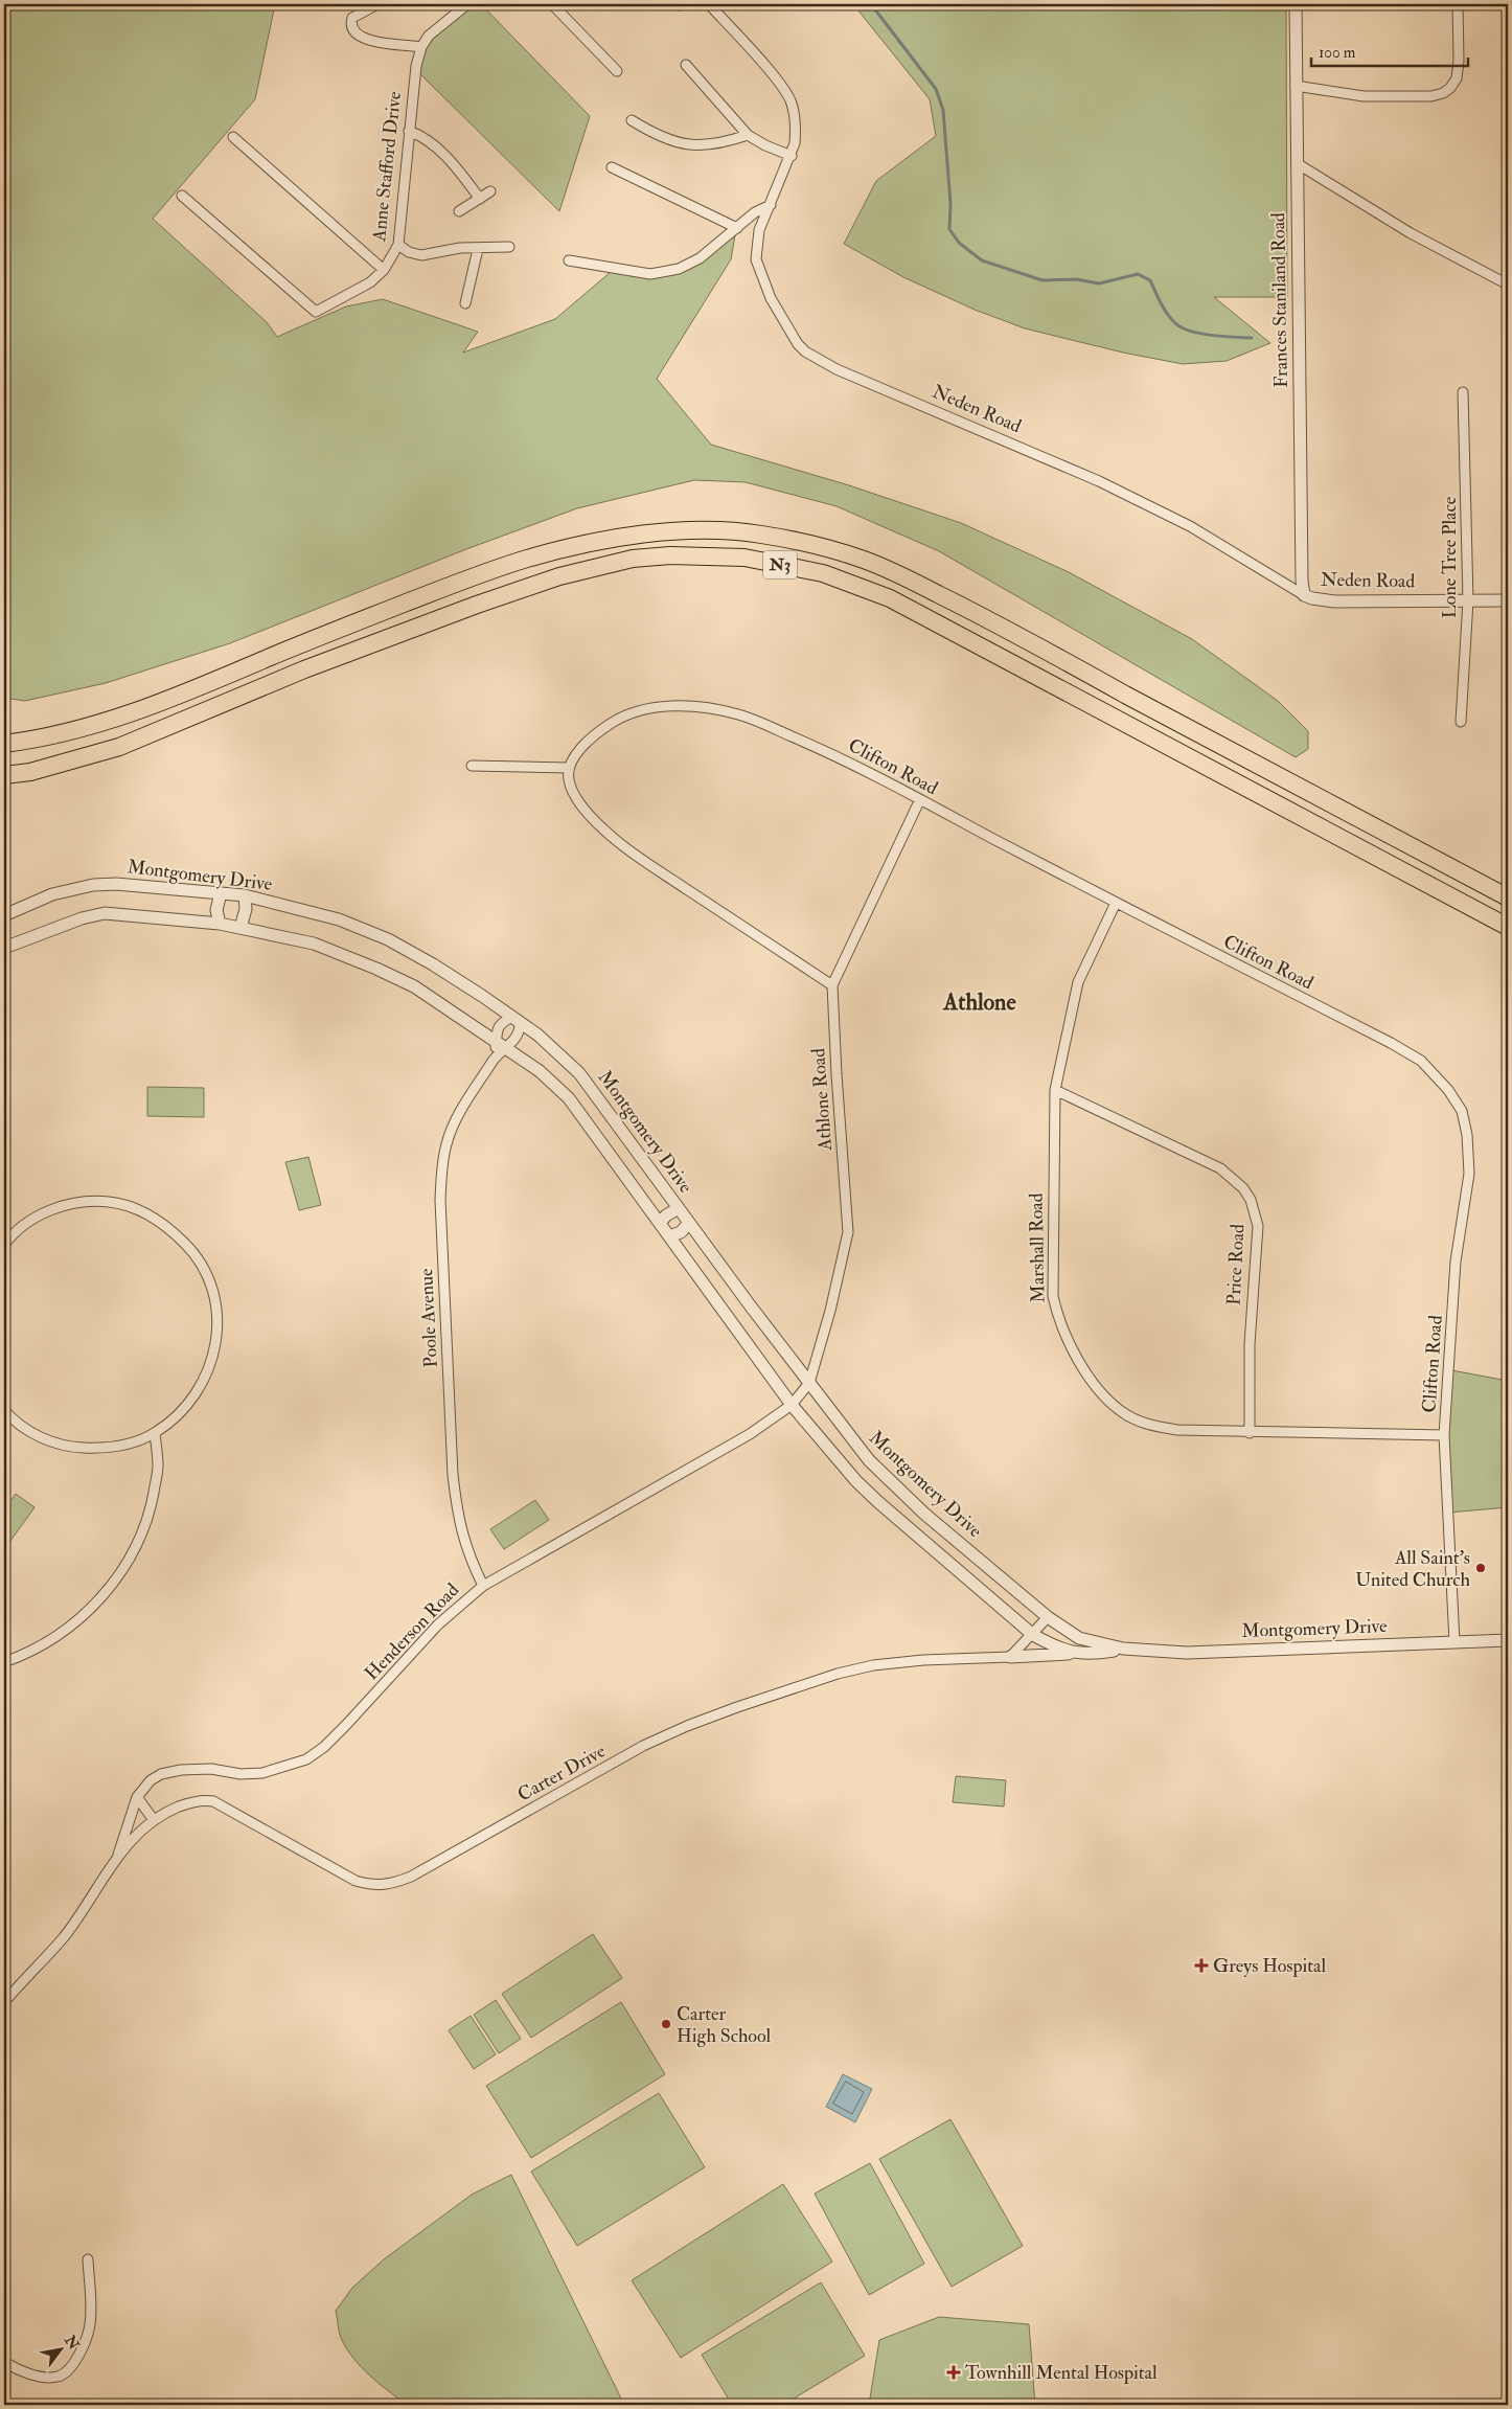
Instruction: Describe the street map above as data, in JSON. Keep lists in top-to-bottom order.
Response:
{
  "streets": {
    "highway": ["N3"],
    "street": [
      "Anne Stafford Drive",
      "Frances Staniland Road",
      "Neden Road",
      "Lone Tree Place",
      "Clifton Road",
      "Montgomery Drive",
      "Athlone Road",
      "Marshall Road",
      "Price Road",
      "Poole Avenue",
      "Henderson Road",
      "Carter Drive"
    ]
  },
  "crossings": [
    ["Frances Staniland Road", "Neden Road"],
    ["Neden Road", "Lone Tree Place"],
    ["Clifton Road", "Montgomery Drive"],
    ["Clifton Road", "Athlone Road"],
    ["Clifton Road", "Marshall Road"],
    ["Montgomery Drive", "Athlone Road"],
    ["Montgomery Drive", "Poole Avenue"],
    ["Montgomery Drive", "Henderson Road"],
    ["Athlone Road", "Henderson Road"],
    ["Marshall Road", "Price Road"],
    ["Poole Avenue", "Henderson Road"],
    ["Henderson Road", "Carter Drive"]
  ],
  "districts": ["Athlone"],
  "places": {
    "other": ["All Saint's United Church", "Carter High School"],
    "health": ["Greys Hospital", "Townhill Mental Hospital"]
  },
  "scale_bar": "100 m",
  "north": "top right"
}
